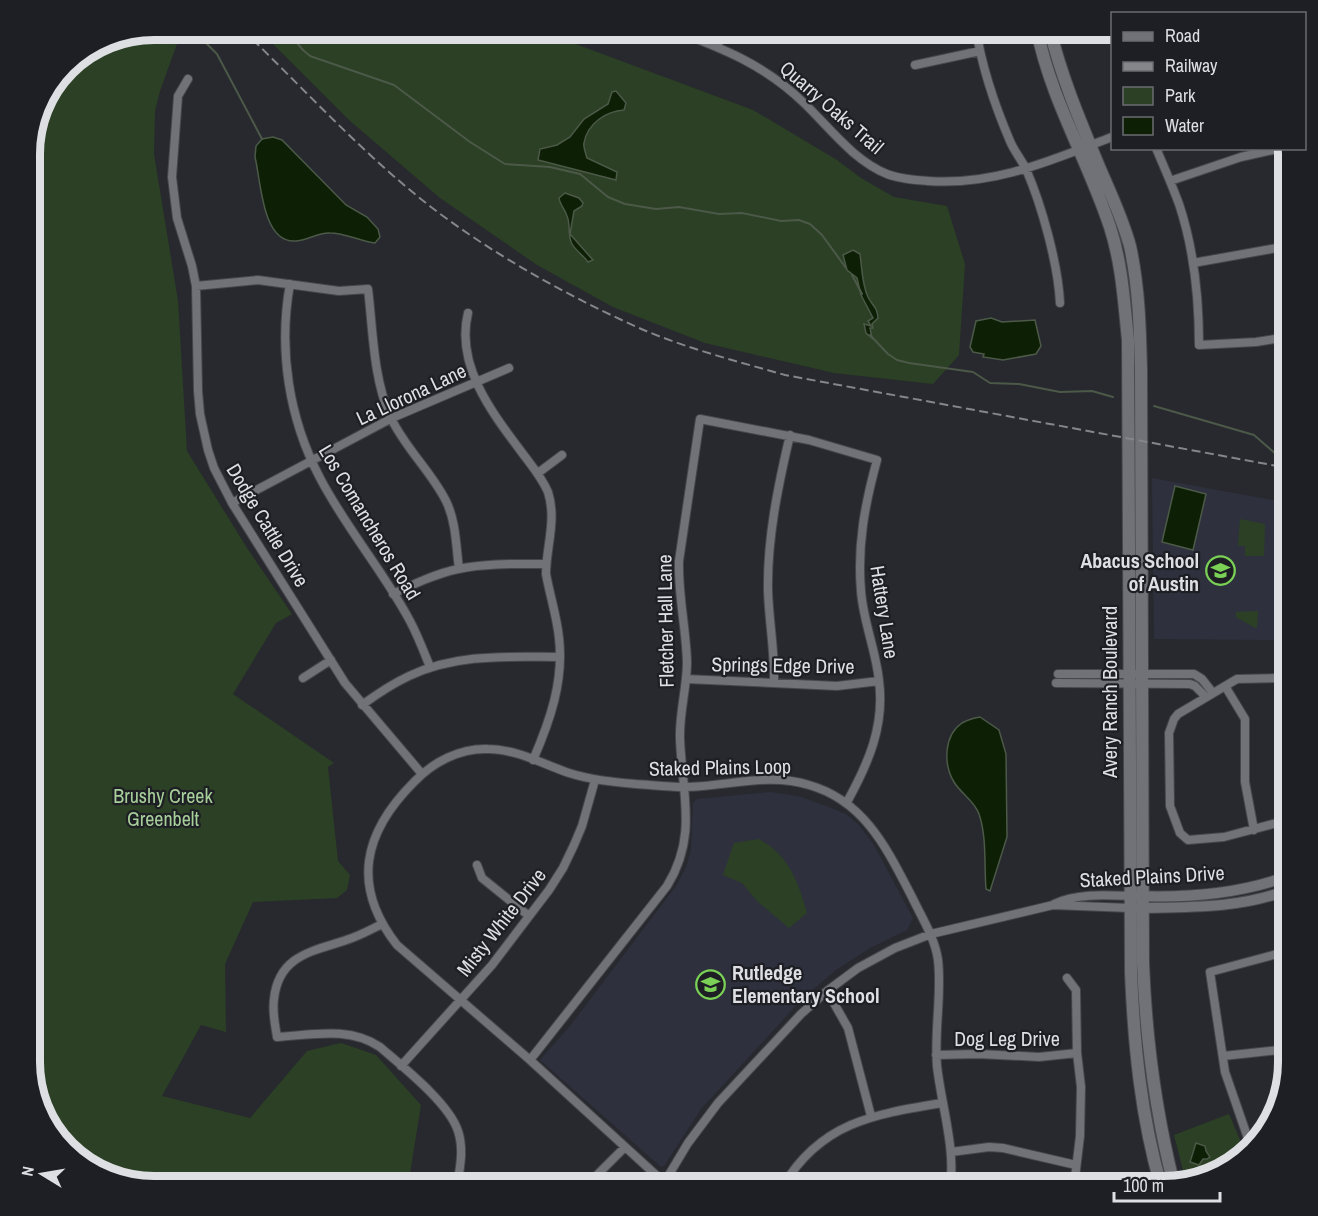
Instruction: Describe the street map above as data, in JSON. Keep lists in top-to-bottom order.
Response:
{
  "streets": {
    "main road": ["Avery Ranch Boulevard"],
    "street": [
      "Quarry Oaks Trail",
      "La Llorona Lane",
      "Los Comancheros Road",
      "Dodge Cattle Drive",
      "Hattery Lane",
      "Fletcher Hall Lane",
      "Springs Edge Drive",
      "Staked Plains Loop",
      "Staked Plains Drive",
      "Misty White Drive",
      "Dog Leg Drive"
    ]
  },
  "crossings": [
    ["Quarry Oaks Trail", "Avery Ranch Boulevard"],
    ["La Llorona Lane", "Los Comancheros Road"],
    ["La Llorona Lane", "Dodge Cattle Drive"],
    ["Dodge Cattle Drive", "Staked Plains Loop"],
    ["Hattery Lane", "Fletcher Hall Lane"],
    ["Hattery Lane", "Springs Edge Drive"],
    ["Hattery Lane", "Staked Plains Loop"],
    ["Fletcher Hall Lane", "Springs Edge Drive"],
    ["Fletcher Hall Lane", "Staked Plains Loop"],
    ["Avery Ranch Boulevard", "Staked Plains Drive"],
    ["Staked Plains Loop", "Staked Plains Drive"],
    ["Staked Plains Loop", "Misty White Drive"],
    ["Staked Plains Loop", "Dog Leg Drive"]
  ],
  "parks": ["Brushy Creek Greenbelt"],
  "places": {
    "school or university": ["Abacus School of Austin", "Rutledge Elementary School"]
  },
  "legend": [
    "Road",
    "Railway",
    "Park",
    "Water"
  ],
  "scale_bar": "100 m",
  "north": "left"
}
